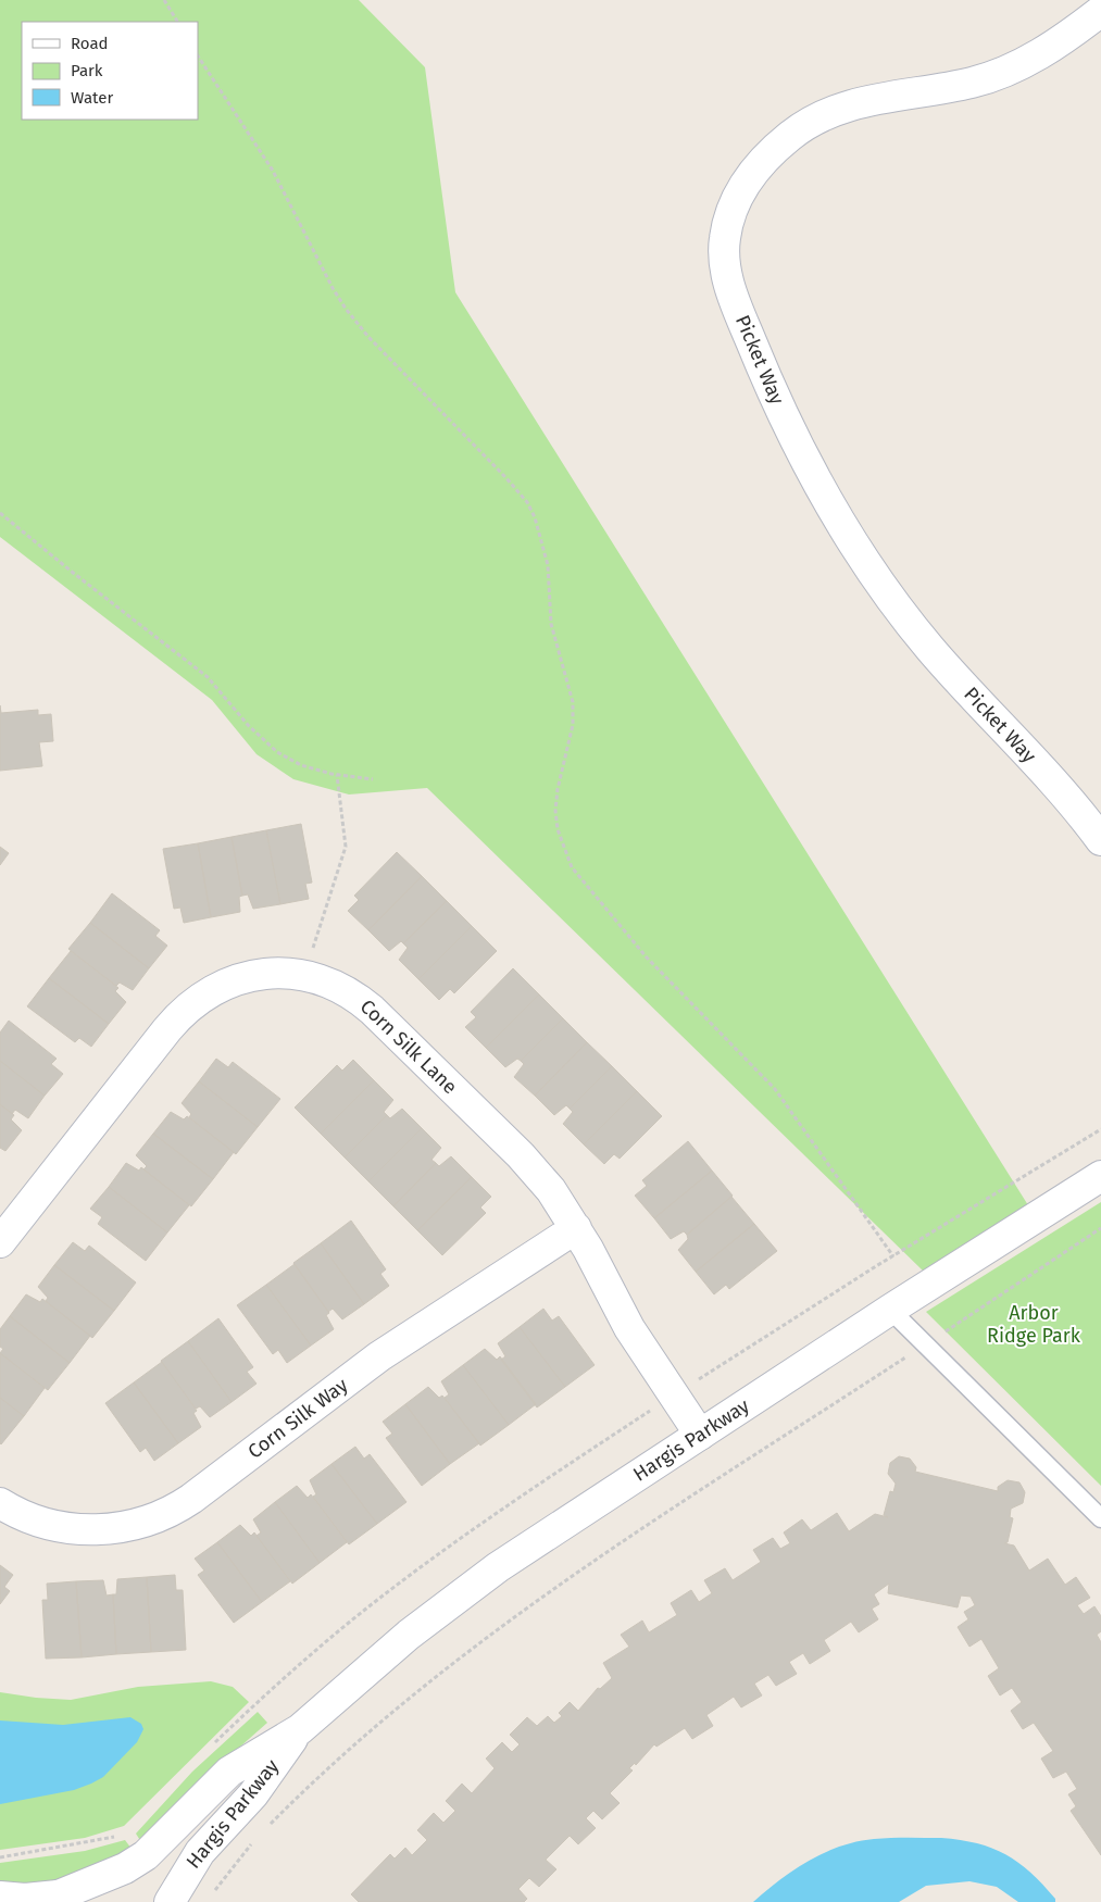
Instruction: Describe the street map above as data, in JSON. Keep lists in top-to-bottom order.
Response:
{
  "streets": {
    "street": [
      "Picket Way",
      "Corn Silk Lane",
      "Corn Silk Way",
      "Hargis Parkway"
    ]
  },
  "crossings": [
    ["Corn Silk Lane", "Corn Silk Way"],
    ["Corn Silk Lane", "Hargis Parkway"]
  ],
  "parks": ["Arbor Ridge Park"],
  "legend": ["Road", "Park", "Water"]
}
